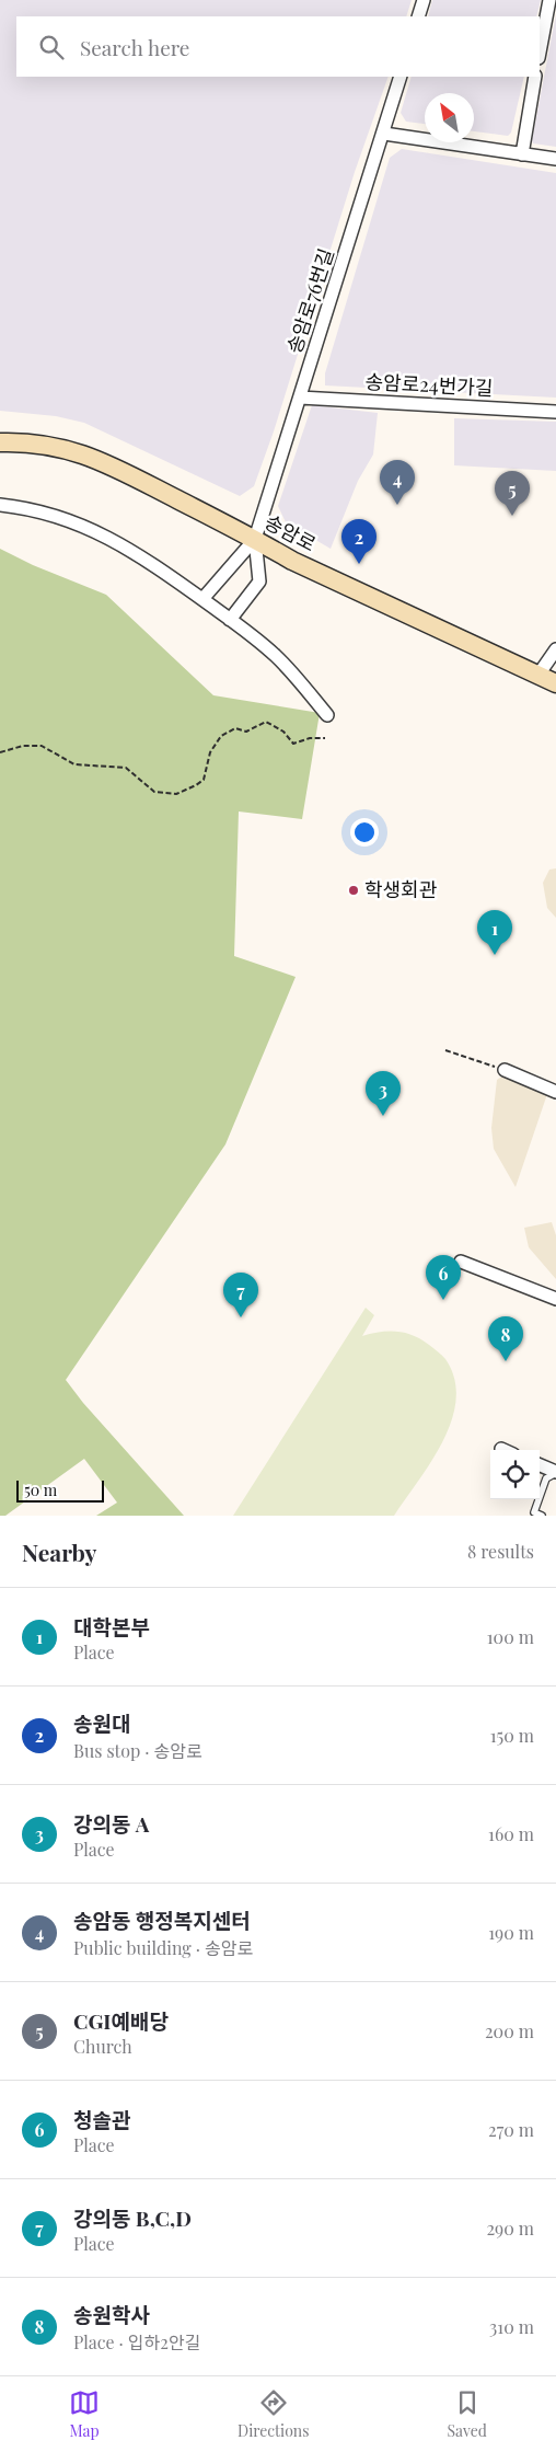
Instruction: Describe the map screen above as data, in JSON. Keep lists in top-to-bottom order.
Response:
{
  "streets": {
    "main road": ["송암로"],
    "street": ["송암로76번길", "송암로24번가길"]
  },
  "crossings": [
    ["송암로76번길", "송암로24번가길"],
    ["송암로76번길", "송암로"]
  ],
  "places": ["학생회관"],
  "scale_bar": "50 m",
  "north": "top left",
  "page": {
    "search": "Search here",
    "pins": [
      "4",
      "5",
      "2",
      "1",
      "3",
      "6",
      "7",
      "8"
    ],
    "scale": "50 m",
    "heading": ["Nearby", "8 results"],
    "list": [
      {
        "mark": "1",
        "name": "대학본부",
        "note": "Place",
        "value": "100 m"
      },
      {
        "mark": "2",
        "name": "송원대",
        "note": "Bus stop · 송암로",
        "value": "150 m"
      },
      {
        "mark": "3",
        "name": "강의동 A",
        "note": "Place",
        "value": "160 m"
      },
      {
        "mark": "4",
        "name": "송암동 행정복지센터",
        "note": "Public building · 송암로",
        "value": "190 m"
      },
      {
        "mark": "5",
        "name": "CGI예배당",
        "note": "Church",
        "value": "200 m"
      },
      {
        "mark": "6",
        "name": "청솔관",
        "note": "Place",
        "value": "270 m"
      },
      {
        "mark": "7",
        "name": "강의동 B,C,D",
        "note": "Place",
        "value": "290 m"
      },
      {
        "mark": "8",
        "name": "송원학사",
        "note": "Place · 입하2안길",
        "value": "310 m"
      }
    ],
    "nav": ["Map", "Directions", "Saved"]
  }
}
